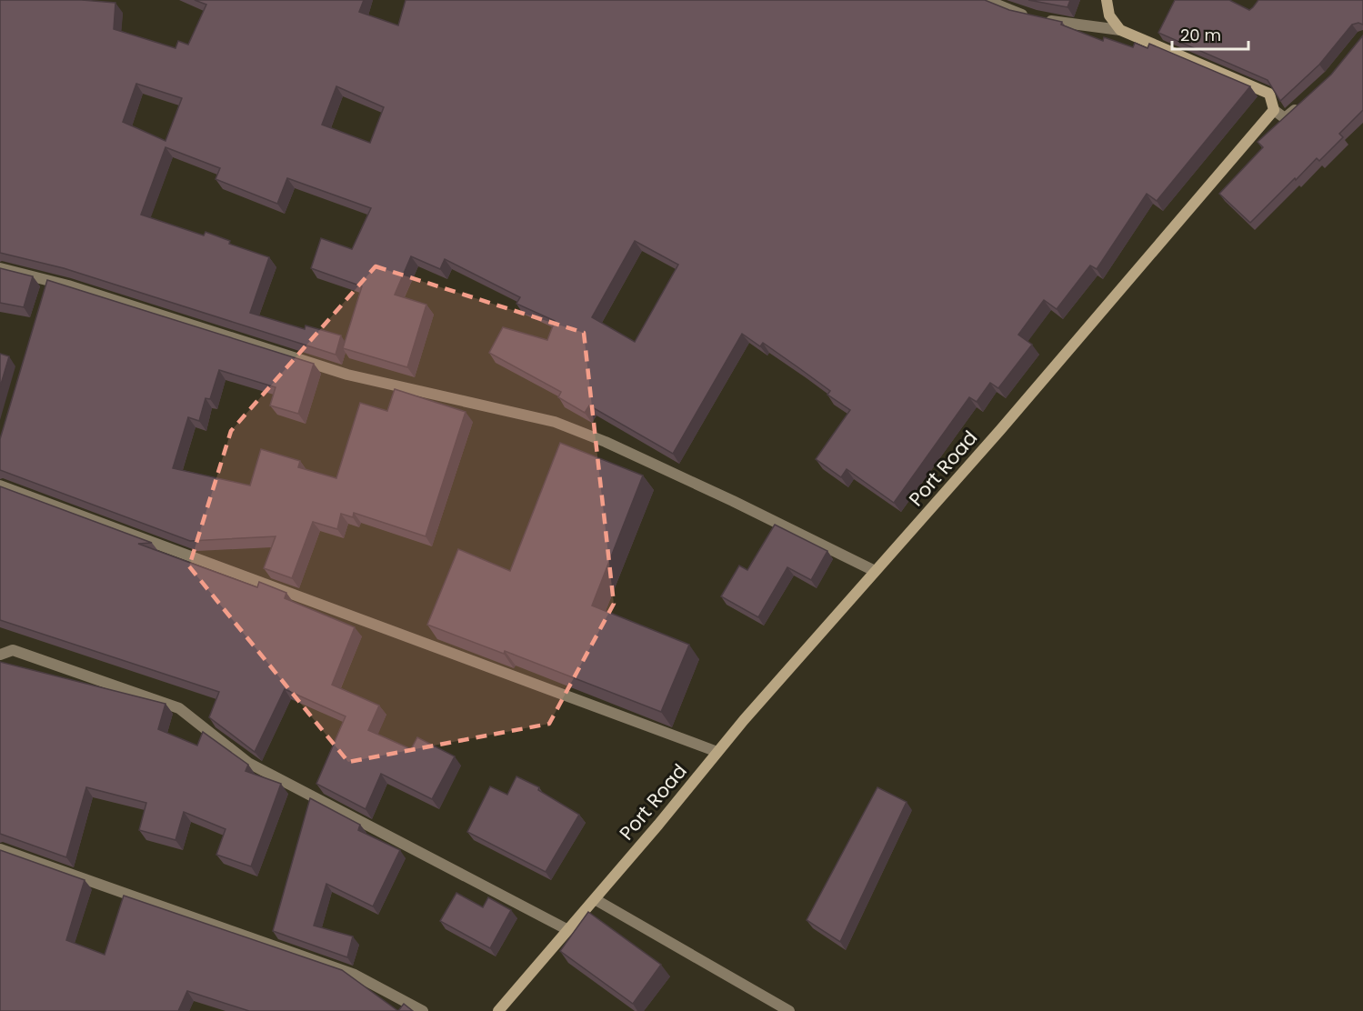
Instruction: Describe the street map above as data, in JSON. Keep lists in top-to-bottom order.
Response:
{
  "streets": {
    "main road": ["Port Road"]
  },
  "scale_bar": "20 m"
}
